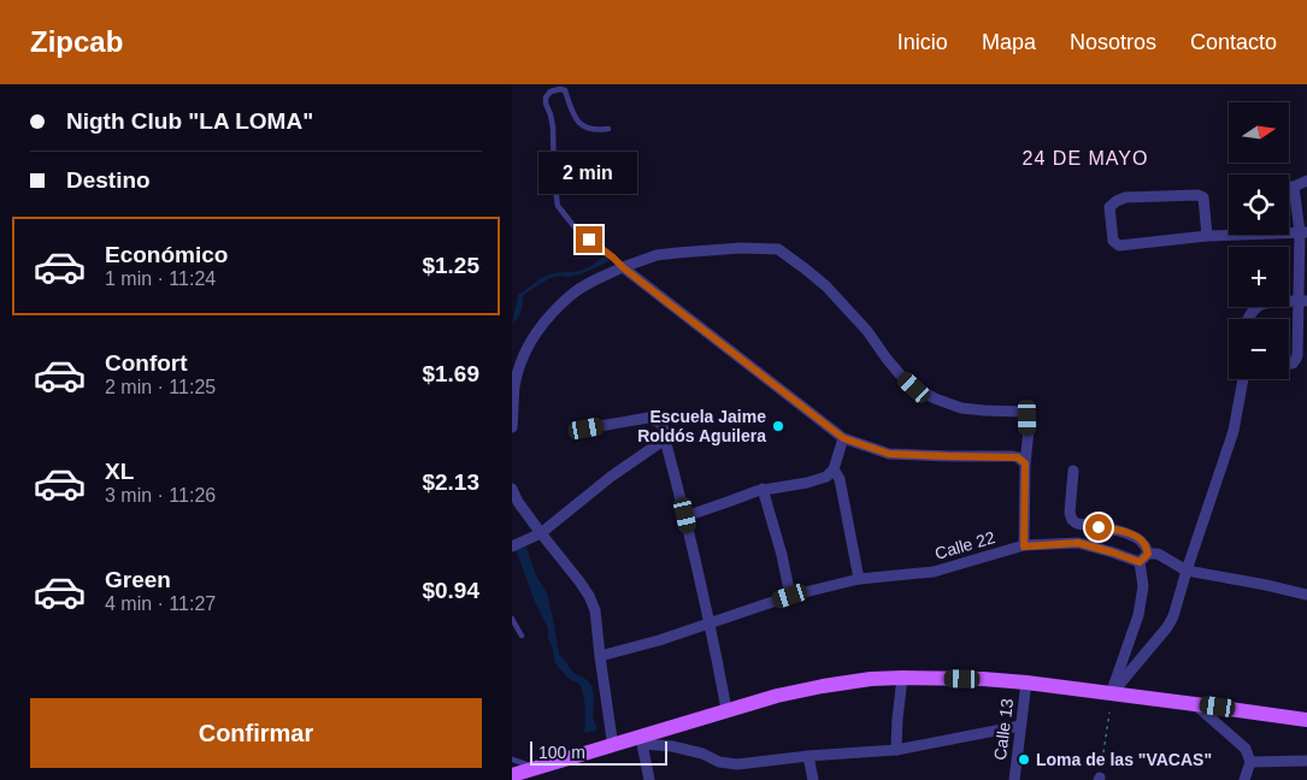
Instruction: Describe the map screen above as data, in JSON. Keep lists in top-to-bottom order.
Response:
{
  "streets": {
    "street": ["Calle 22", "Calle 13"]
  },
  "districts": ["24 DE MAYO"],
  "places": ["Escuela Jaime Roldós Aguilera", "Loma de las \"VACAS\""],
  "scale_bar": "100 m",
  "north": "right",
  "page": {
    "header": "Zipcab",
    "nav": [
      "Inicio",
      "Mapa",
      "Nosotros",
      "Contacto"
    ],
    "banner": ["Nigth Club \"LA LOMA\"", "Destino"],
    "map_buttons": ["+", "−"],
    "bubble": "2 min",
    "list": [
      {
        "name": "Económico",
        "note": "1 min · 11:24",
        "value": "$1.25"
      },
      {
        "name": "Confort",
        "note": "2 min · 11:25",
        "value": "$1.69"
      },
      {
        "name": "XL",
        "note": "3 min · 11:26",
        "value": "$2.13"
      },
      {
        "name": "Green",
        "note": "4 min · 11:27",
        "value": "$0.94"
      }
    ],
    "buttons": "Confirmar",
    "scale": "100 m"
  }
}
